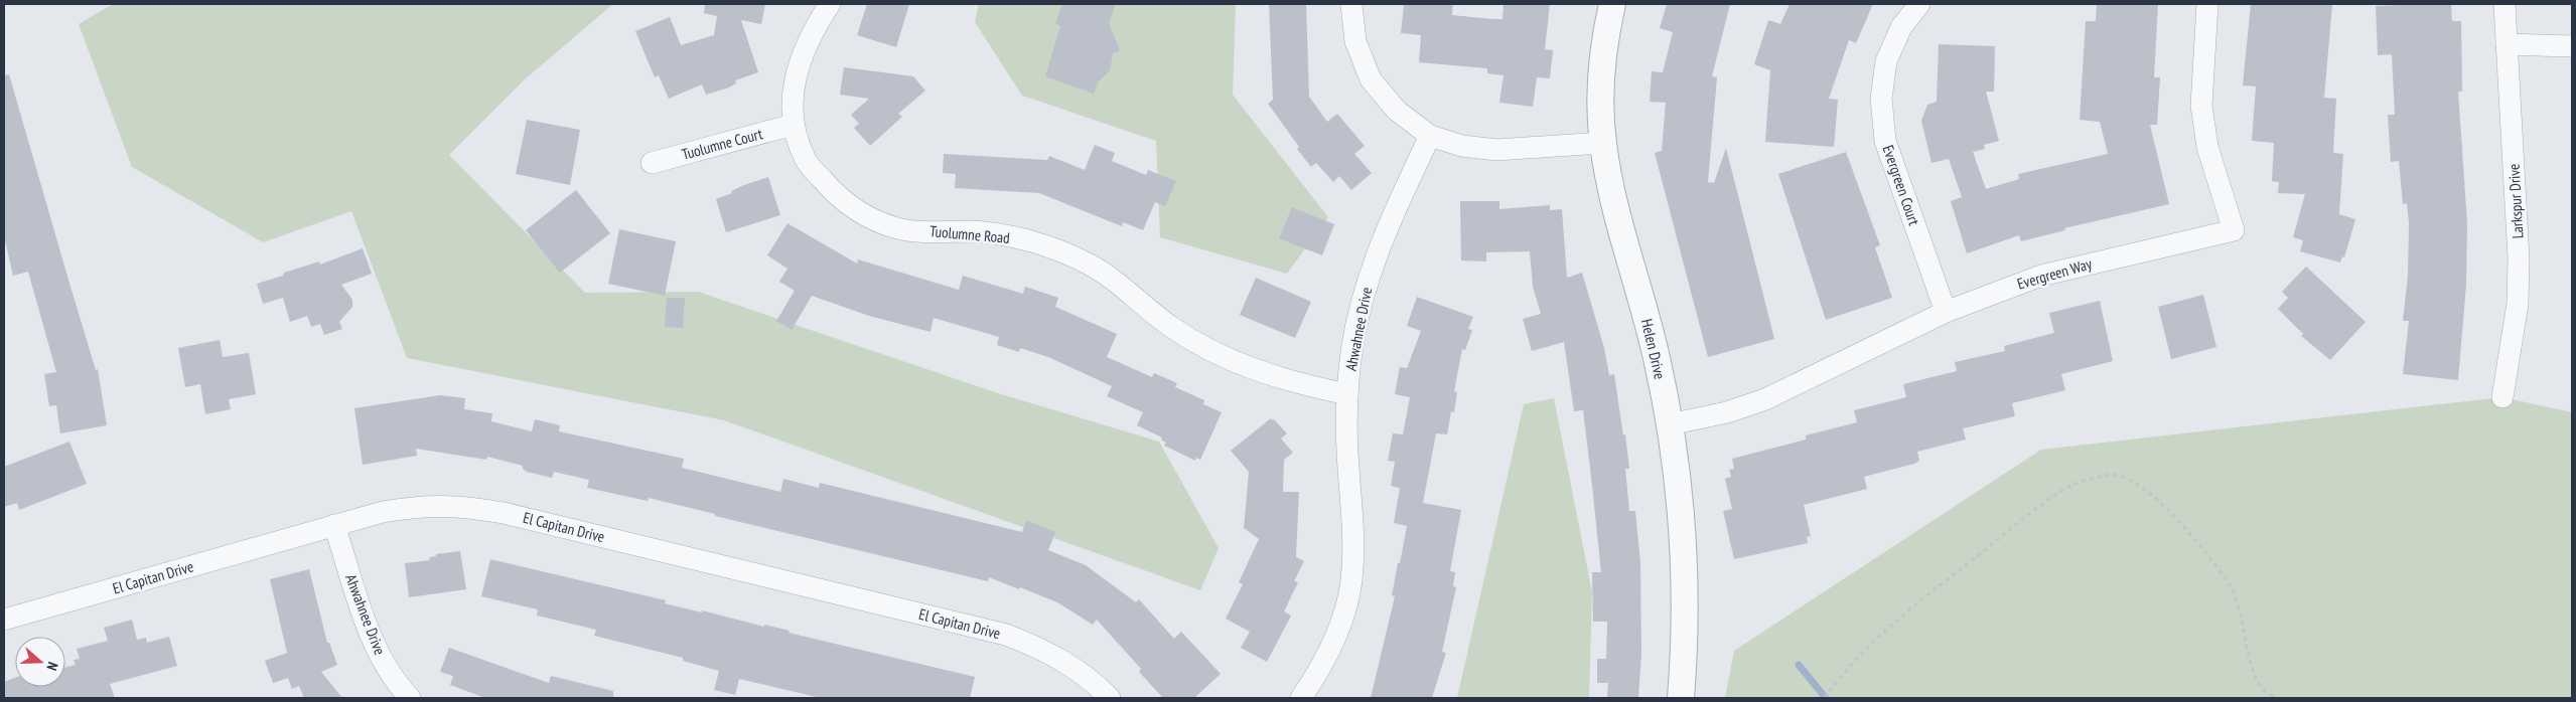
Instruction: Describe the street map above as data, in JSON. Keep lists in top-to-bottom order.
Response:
{
  "streets": {
    "street": [
      "Tuolumne Court",
      "Evergreen Court",
      "Larkspur Drive",
      "Tuolumne Road",
      "Evergreen Way",
      "Ahwahnee Drive",
      "Helen Drive",
      "El Capitan Drive"
    ]
  },
  "crossings": [
    ["Tuolumne Court", "Tuolumne Road"],
    ["Evergreen Court", "Evergreen Way"],
    ["Tuolumne Road", "Ahwahnee Drive"],
    ["Evergreen Way", "Helen Drive"],
    ["Ahwahnee Drive", "El Capitan Drive"]
  ],
  "north": "right"
}
